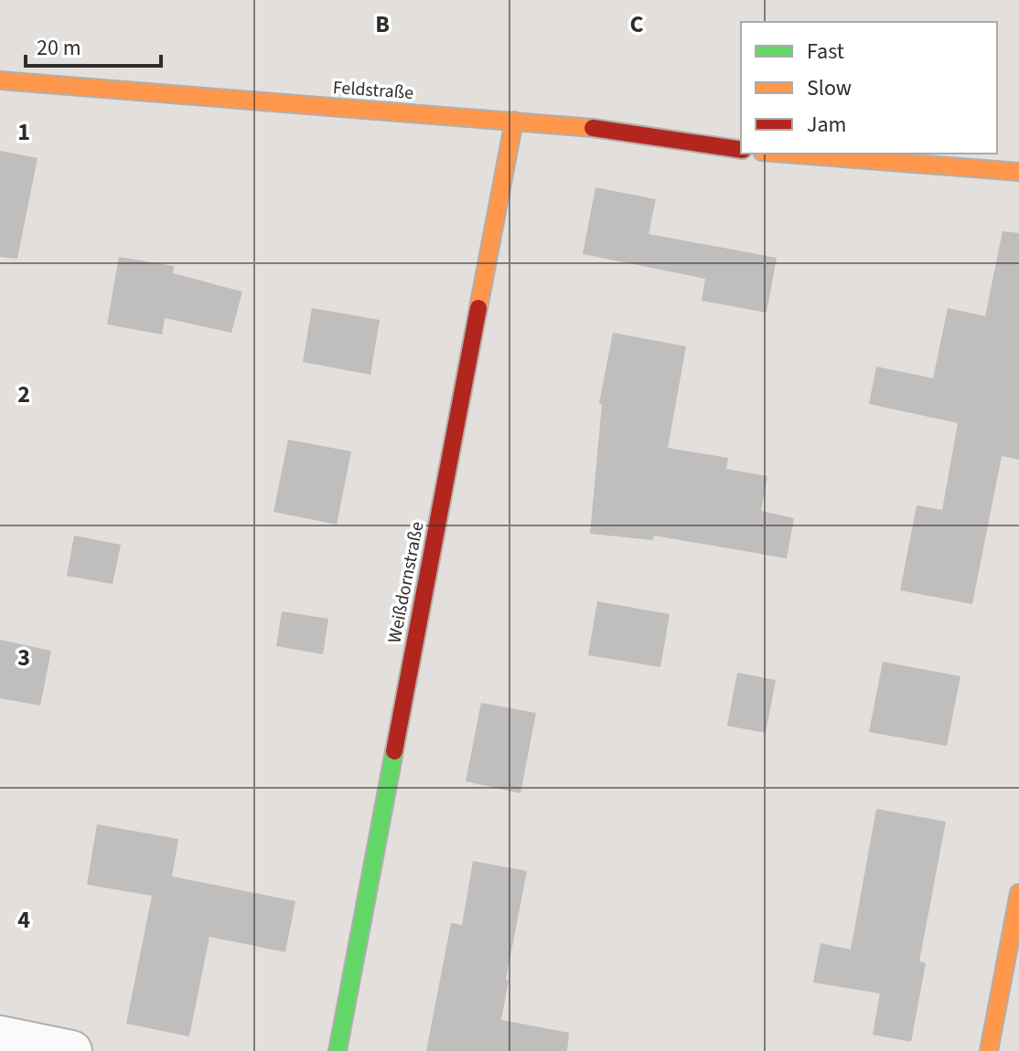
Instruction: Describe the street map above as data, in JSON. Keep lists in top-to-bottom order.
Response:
{
  "streets": {
    "street": ["Feldstraße", "Weißdornstraße"]
  },
  "crossings": [
    ["Feldstraße", "Weißdornstraße"]
  ],
  "legend": ["Fast", "Slow", "Jam"],
  "scale_bar": "20 m",
  "grid": {
    "columns": ["B", "C"],
    "rows": [
      "1",
      "2",
      "3",
      "4"
    ]
  }
}
